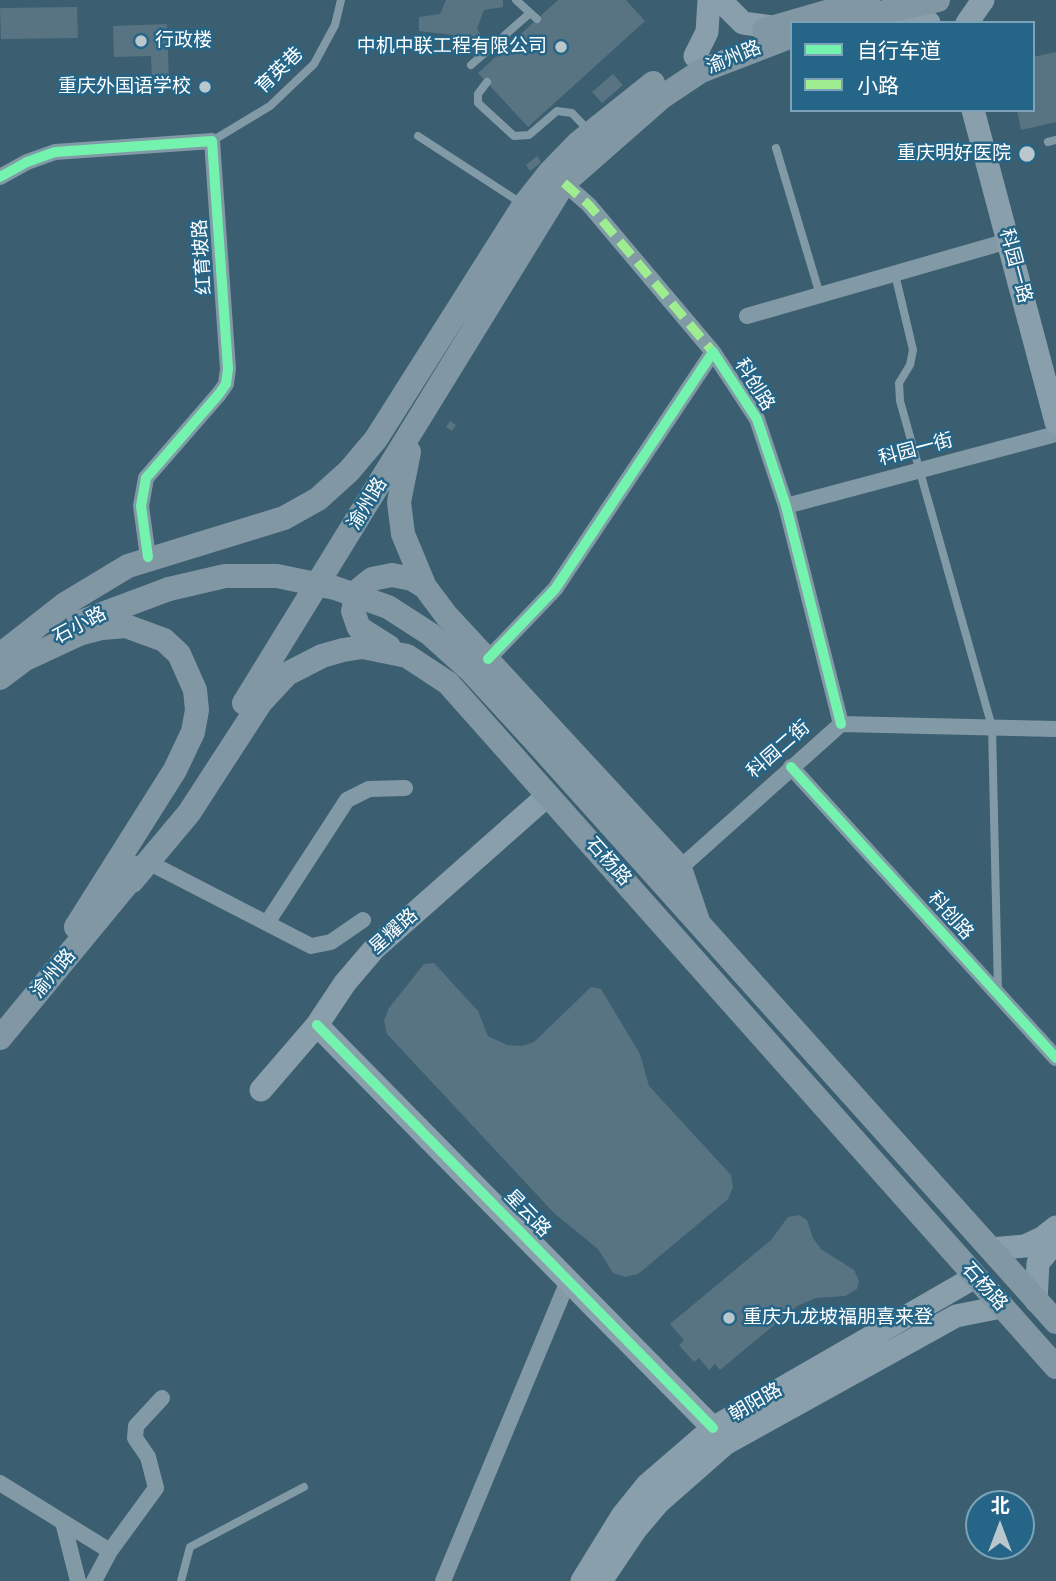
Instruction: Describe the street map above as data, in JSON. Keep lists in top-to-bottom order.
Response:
{
  "streets": {
    "main road": ["渝州路", "石小路", "石杨路"],
    "street": [
      "红育坡路",
      "科园一路",
      "科创路",
      "科园一街",
      "科园二街",
      "星耀路",
      "星云路",
      "朝阳路"
    ],
    "lane": ["育英巷"]
  },
  "crossings": [
    ["渝州路", "红育坡路"],
    ["渝州路", "石小路"],
    ["渝州路", "石杨路"],
    ["育英巷", "红育坡路"],
    ["科创路", "科园一街"],
    ["科创路", "科园二街"],
    ["石小路", "石杨路"],
    ["石杨路", "星耀路"],
    ["石杨路", "朝阳路"],
    ["星耀路", "星云路"],
    ["星云路", "朝阳路"]
  ],
  "places": [
    "行政楼",
    "中机中联工程有限公司",
    "重庆外国语学校",
    "重庆明好医院",
    "重庆九龙坡福朋喜来登"
  ],
  "legend": ["自行车道", "小路"],
  "north": "top"
}
